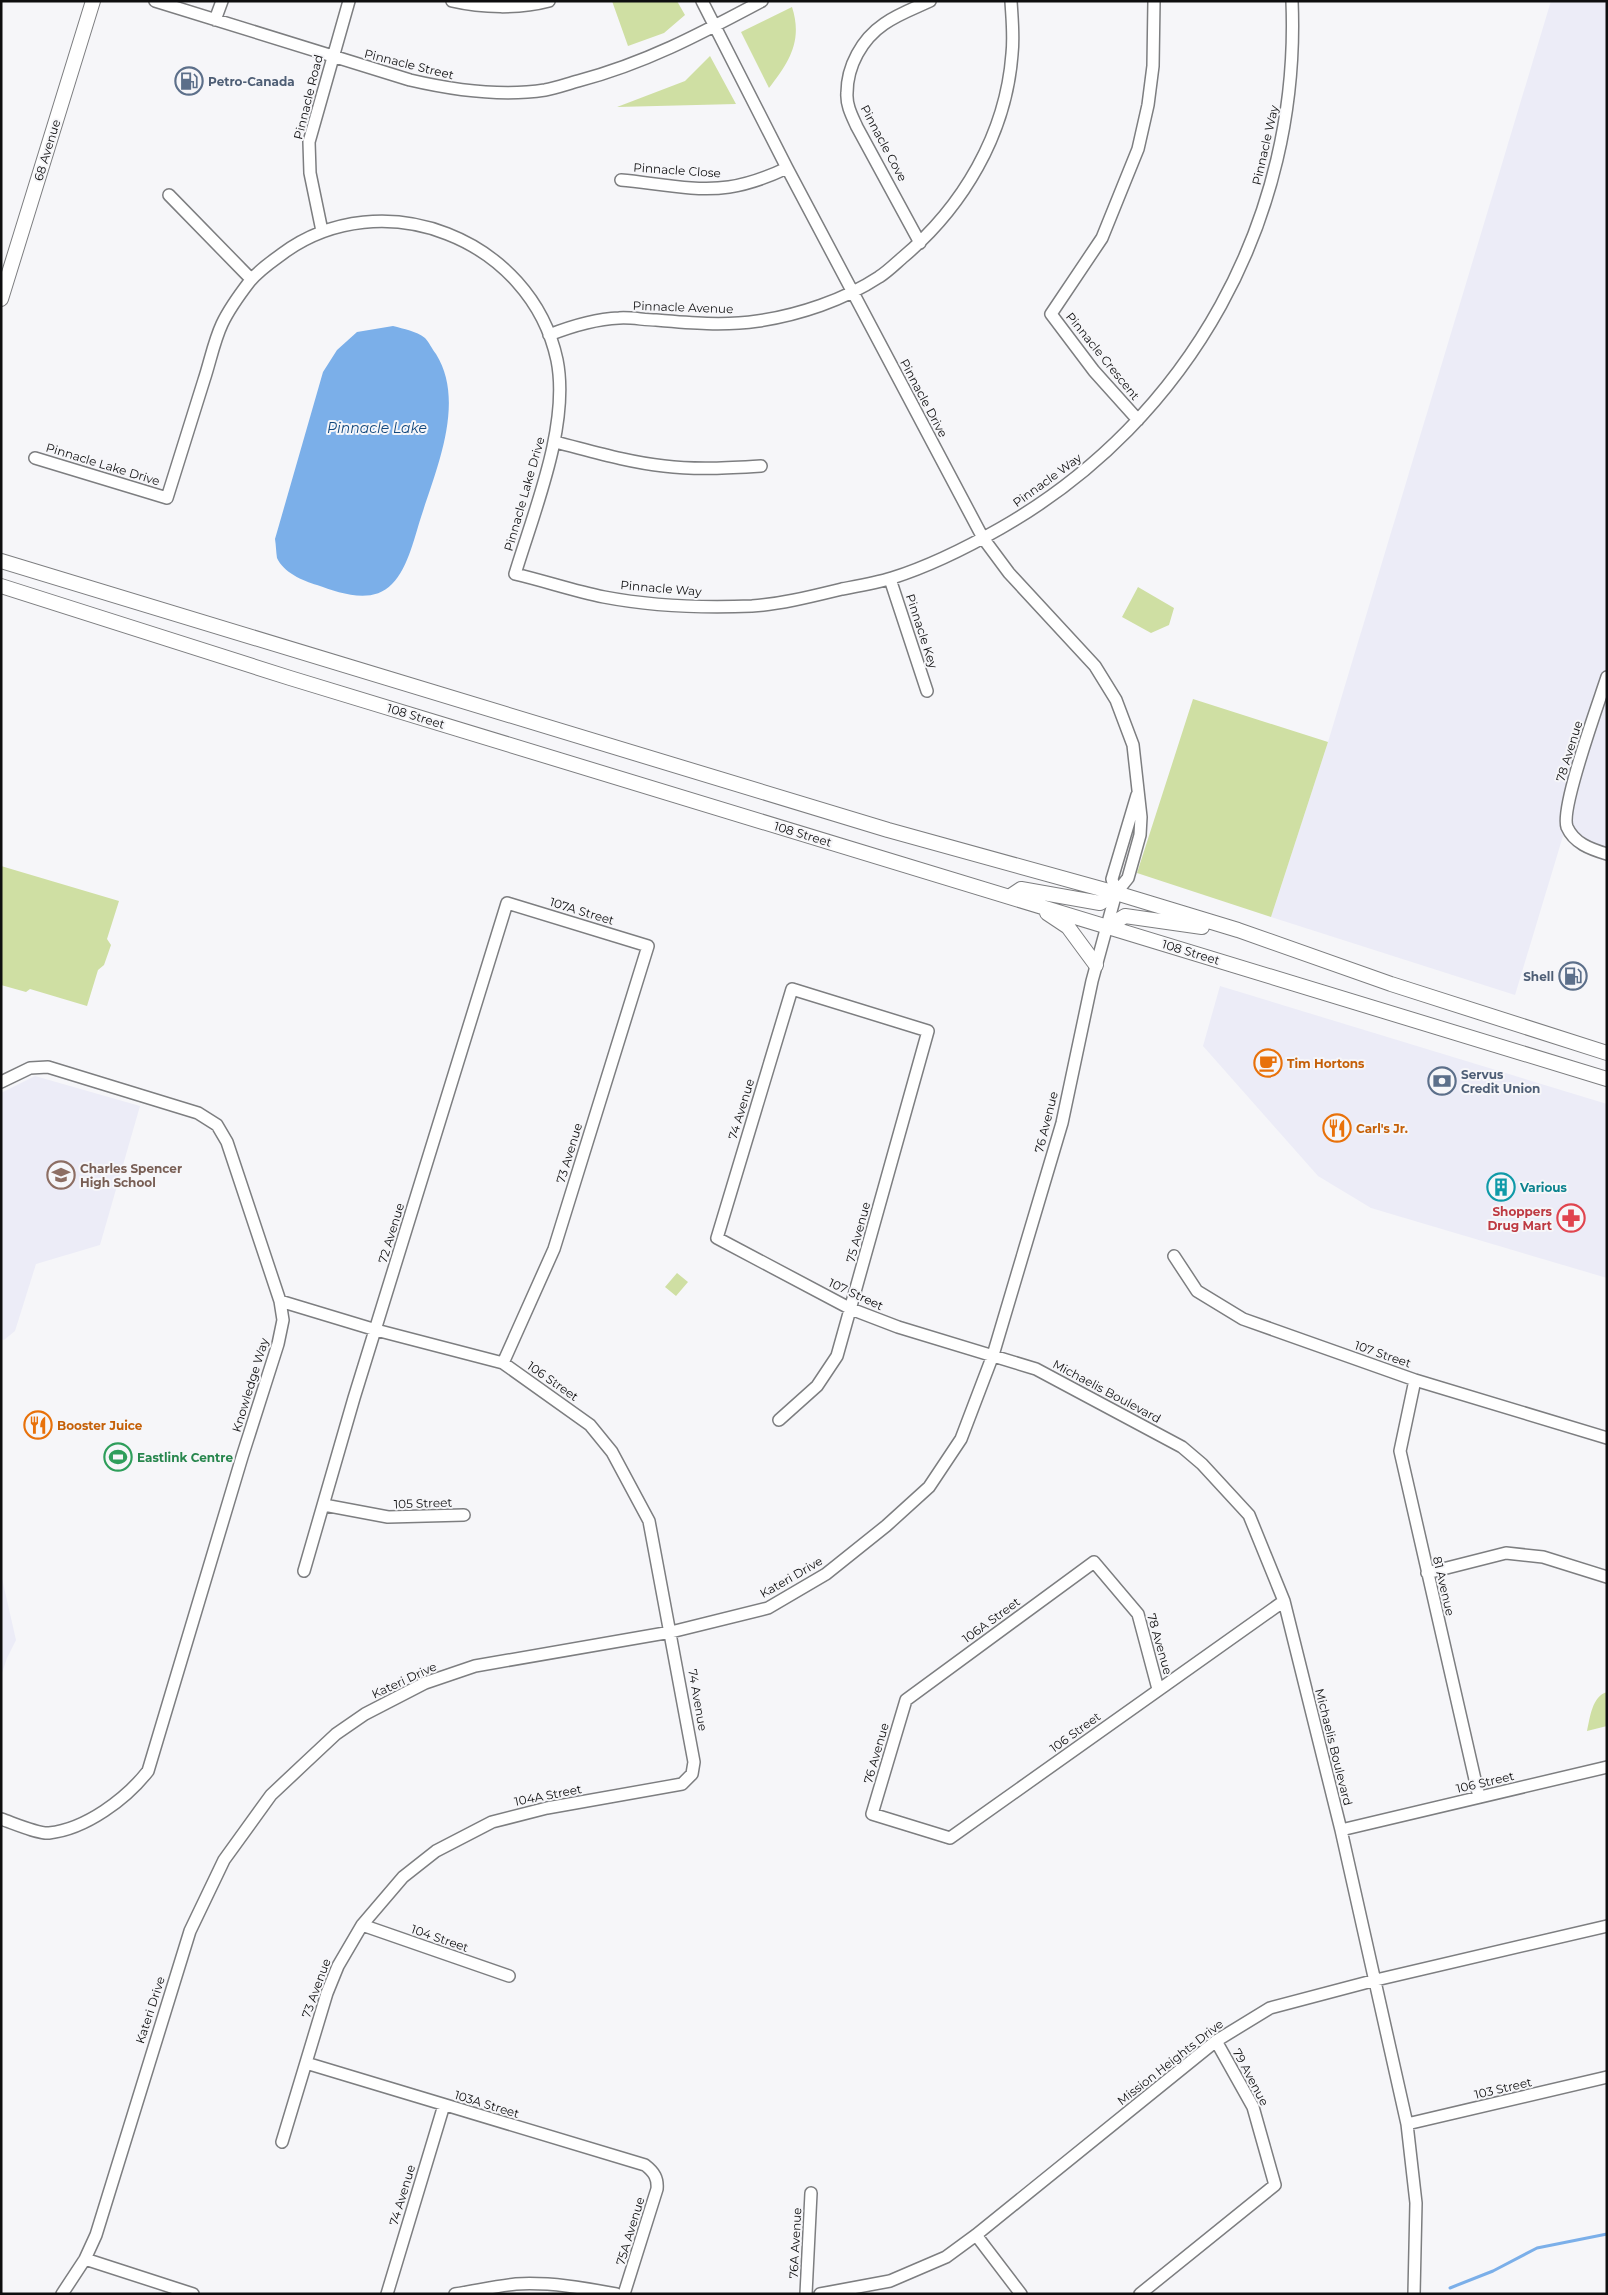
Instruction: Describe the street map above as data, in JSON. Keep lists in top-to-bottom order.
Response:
{
  "streets": {
    "main road": ["68 Avenue", "108 Street"],
    "street": [
      "Pinnacle Street",
      "Pinnacle Road",
      "Pinnacle Cove",
      "Pinnacle Way",
      "Pinnacle Close",
      "Pinnacle Avenue",
      "Pinnacle Crescent",
      "Pinnacle Drive",
      "Pinnacle Lake Drive",
      "Pinnacle Key",
      "78 Avenue",
      "107A Street",
      "74 Avenue",
      "76 Avenue",
      "73 Avenue",
      "75 Avenue",
      "72 Avenue",
      "107 Street",
      "106 Street",
      "Knowledge Way",
      "Michaelis Boulevard",
      "105 Street",
      "Kateri Drive",
      "81 Avenue",
      "106A Street",
      "104A Street",
      "104 Street",
      "Mission Heights Drive",
      "79 Avenue",
      "103 Street",
      "103A Street",
      "75A Avenue",
      "76A Avenue"
    ]
  },
  "crossings": [
    ["Pinnacle Street", "Pinnacle Road"],
    ["Pinnacle Street", "Pinnacle Drive"],
    ["Pinnacle Road", "Pinnacle Lake Drive"],
    ["Pinnacle Cove", "Pinnacle Avenue"],
    ["Pinnacle Way", "Pinnacle Crescent"],
    ["Pinnacle Way", "Pinnacle Drive"],
    ["Pinnacle Way", "Pinnacle Lake Drive"],
    ["Pinnacle Way", "Pinnacle Key"],
    ["Pinnacle Close", "Pinnacle Drive"],
    ["Pinnacle Avenue", "Pinnacle Drive"],
    ["Pinnacle Avenue", "Pinnacle Lake Drive"],
    ["Pinnacle Drive", "76 Avenue"],
    ["108 Street", "76 Avenue"],
    ["78 Avenue", "106 Street"],
    ["78 Avenue", "106A Street"],
    ["107A Street", "73 Avenue"],
    ["107A Street", "72 Avenue"],
    ["74 Avenue", "75 Avenue"],
    ["74 Avenue", "107 Street"],
    ["74 Avenue", "106 Street"],
    ["74 Avenue", "Kateri Drive"],
    ["74 Avenue", "104A Street"],
    ["74 Avenue", "103A Street"],
    ["76 Avenue", "107 Street"],
    ["76 Avenue", "106 Street"],
    ["76 Avenue", "Michaelis Boulevard"],
    ["76 Avenue", "Kateri Drive"],
    ["76 Avenue", "106A Street"],
    ["73 Avenue", "106 Street"],
    ["73 Avenue", "104A Street"],
    ["73 Avenue", "104 Street"],
    ["73 Avenue", "103A Street"],
    ["75 Avenue", "107 Street"],
    ["72 Avenue", "106 Street"],
    ["72 Avenue", "105 Street"],
    ["107 Street", "Michaelis Boulevard"],
    ["107 Street", "Kateri Drive"],
    ["107 Street", "81 Avenue"],
    ["106 Street", "Knowledge Way"],
    ["106 Street", "Michaelis Boulevard"],
    ["106 Street", "Kateri Drive"],
    ["106 Street", "81 Avenue"],
    ["Michaelis Boulevard", "Kateri Drive"],
    ["Michaelis Boulevard", "Mission Heights Drive"],
    ["Michaelis Boulevard", "103 Street"],
    ["Mission Heights Drive", "79 Avenue"],
    ["103A Street", "75A Avenue"]
  ],
  "water": ["Pinnacle Lake"],
  "places": {
    "fuel station": ["Petro-Canada", "Shell"],
    "cafe": ["Tim Hortons"],
    "bank": ["Servus Credit Union"],
    "restaurant": ["Carl's Jr.", "Booster Juice"],
    "school or university": ["Charles Spencer High School"],
    "building": ["Various"],
    "pharmacy": ["Shoppers Drug Mart"],
    "sports": ["Eastlink Centre"]
  }
}
